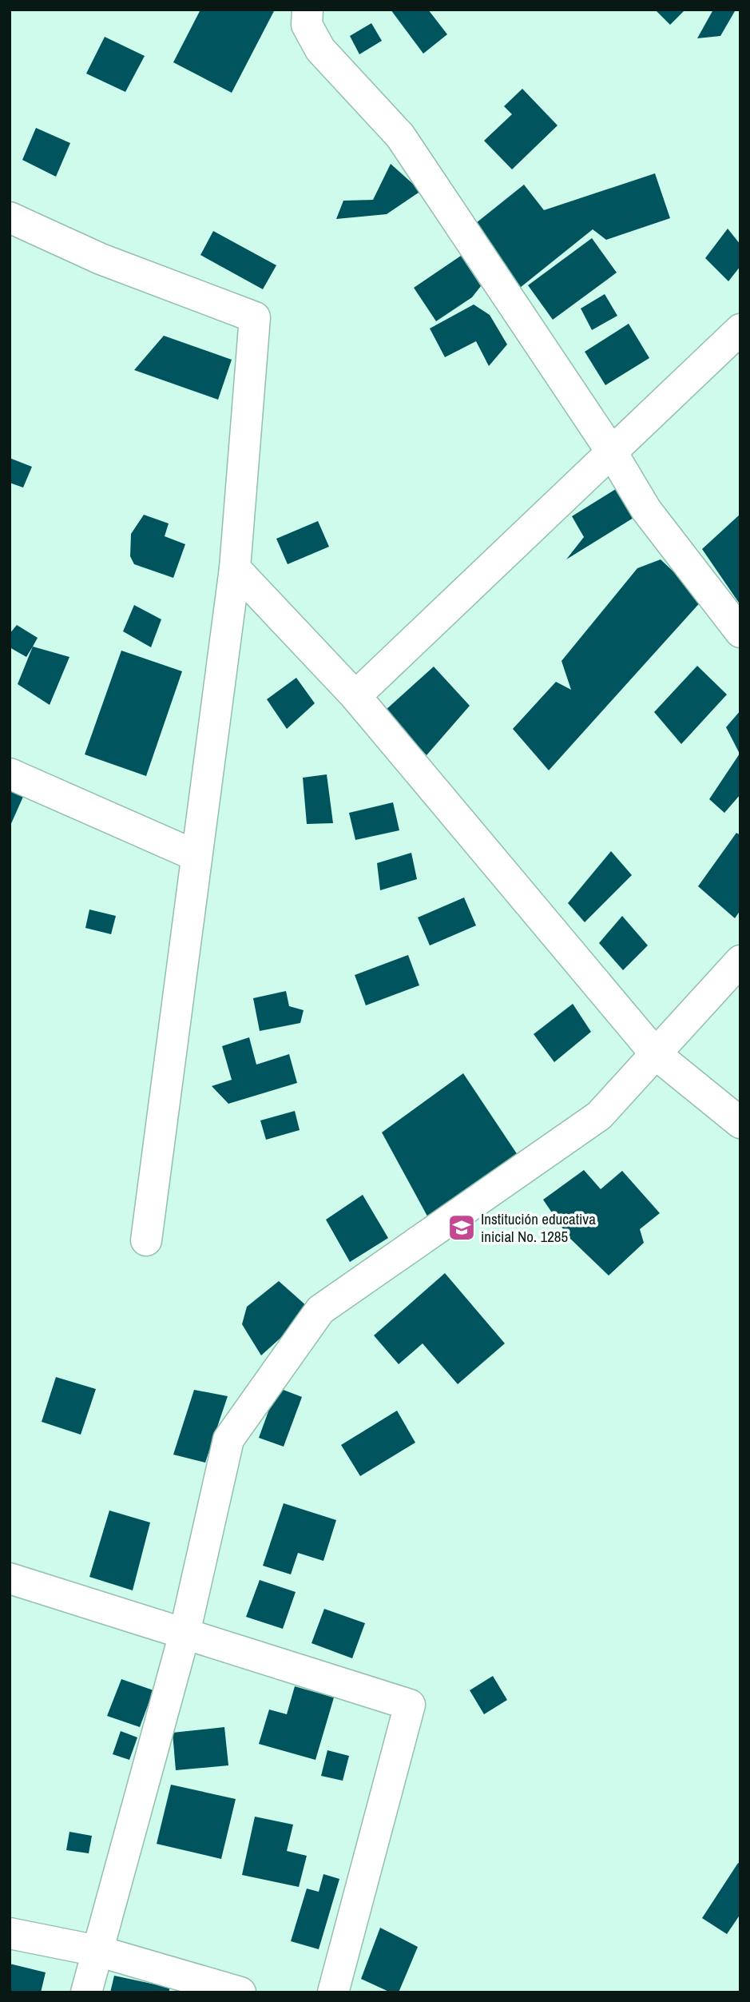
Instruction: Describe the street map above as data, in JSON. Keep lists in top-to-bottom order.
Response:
{
  "places": {
    "school or university": ["Institución educativa inicial No. 1285"]
  }
}
